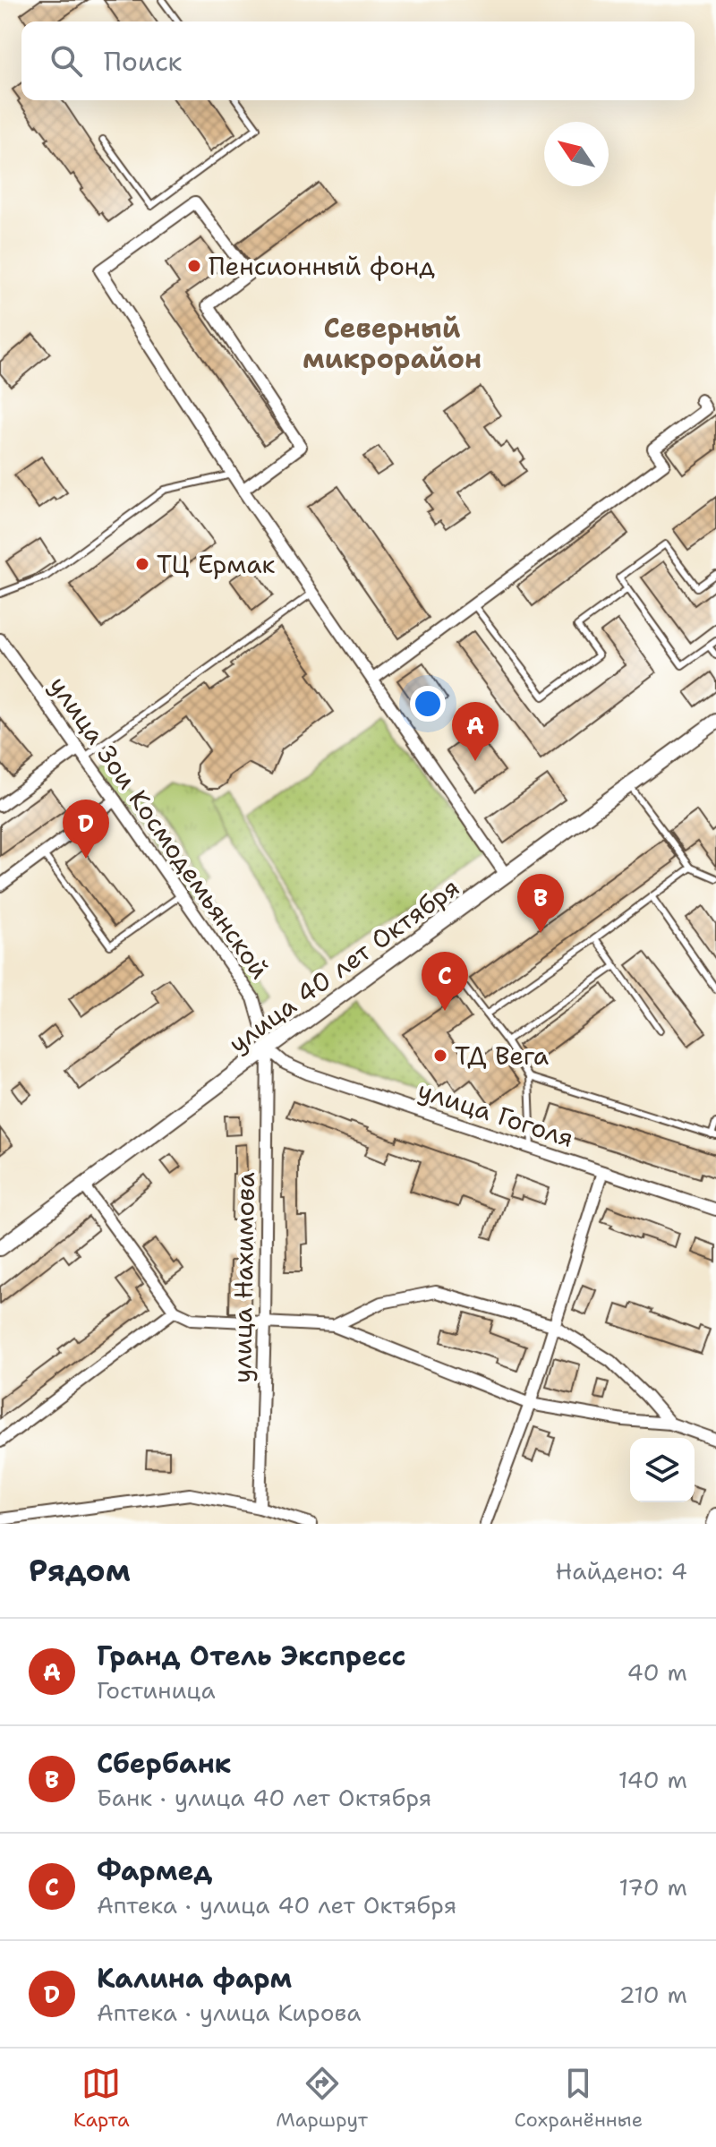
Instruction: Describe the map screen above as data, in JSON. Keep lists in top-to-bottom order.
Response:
{
  "streets": {
    "street": [
      "улица Зои Космодемьянской",
      "улица 40 лет Октября",
      "улица Гоголя",
      "улица Нахимова"
    ]
  },
  "crossings": [
    ["улица Зои Космодемьянской", "улица 40 лет Октября"],
    ["улица Зои Космодемьянской", "улица Гоголя"],
    ["улица Зои Космодемьянской", "улица Нахимова"],
    ["улица 40 лет Октября", "улица Гоголя"],
    ["улица 40 лет Октября", "улица Нахимова"],
    ["улица Гоголя", "улица Нахимова"]
  ],
  "districts": ["Северный микрорайон"],
  "places": ["Пенсионный фонд", "ТЦ Ермак", "ТД Вега"],
  "north": "top left",
  "page": {
    "search": "Поиск",
    "pins": [
      "A",
      "D",
      "B",
      "C"
    ],
    "heading": ["Рядом", "Найдено: 4"],
    "list": [
      {
        "mark": "A",
        "name": "Гранд Отель Экспресс",
        "note": "Гостиница",
        "value": "40 m"
      },
      {
        "mark": "B",
        "name": "Сбербанк",
        "note": "Банк · улица 40 лет Октября",
        "value": "140 m"
      },
      {
        "mark": "C",
        "name": "Фармед",
        "note": "Аптека · улица 40 лет Октября",
        "value": "170 m"
      },
      {
        "mark": "D",
        "name": "Калина фарм",
        "note": "Аптека · улица Кирова",
        "value": "210 m"
      }
    ],
    "nav": ["Карта", "Маршрут", "Сохранённые"]
  }
}
